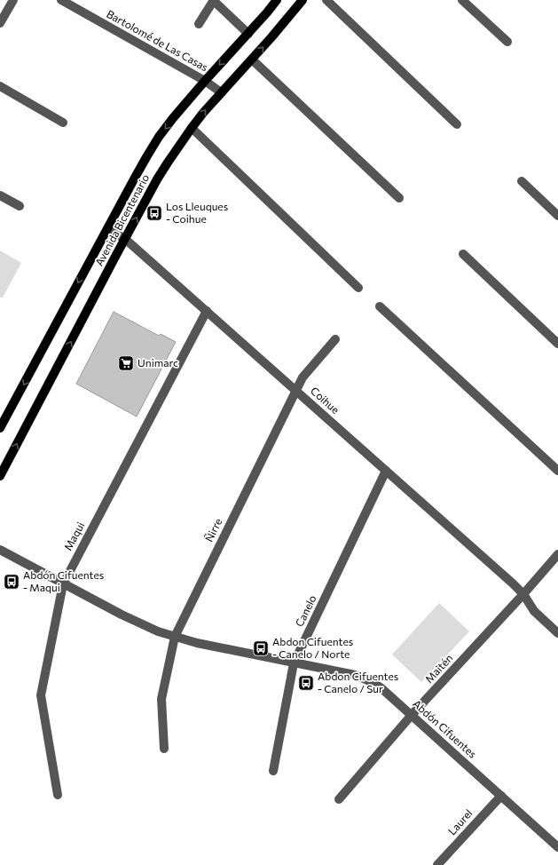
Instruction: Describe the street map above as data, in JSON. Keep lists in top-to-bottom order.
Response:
{
  "streets": {
    "main road": ["Avenida Bicentenario"],
    "street": [
      "Bartolomé de Las Casas",
      "Coihue",
      "Ñirre",
      "Maqui",
      "Canelo",
      "Maitén",
      "Abdón Cifuentes",
      "Laurel"
    ]
  },
  "crossings": [
    ["Bartolomé de Las Casas", "Avenida Bicentenario"],
    ["Avenida Bicentenario", "Coihue"],
    ["Coihue", "Ñirre"],
    ["Coihue", "Maqui"],
    ["Coihue", "Canelo"],
    ["Coihue", "Maitén"],
    ["Ñirre", "Abdón Cifuentes"],
    ["Maqui", "Abdón Cifuentes"],
    ["Canelo", "Abdón Cifuentes"],
    ["Maitén", "Abdón Cifuentes"],
    ["Abdón Cifuentes", "Laurel"]
  ],
  "places": {
    "bus stop": [
      "Los Lleuques - Coihue",
      "Abdón Cifuentes - Maqui",
      "Abdon Cifuentes - Canelo / Norte",
      "Abdon Cifuentes - Canelo / Sur"
    ],
    "supermarket": ["Unimarc"]
  }
}
